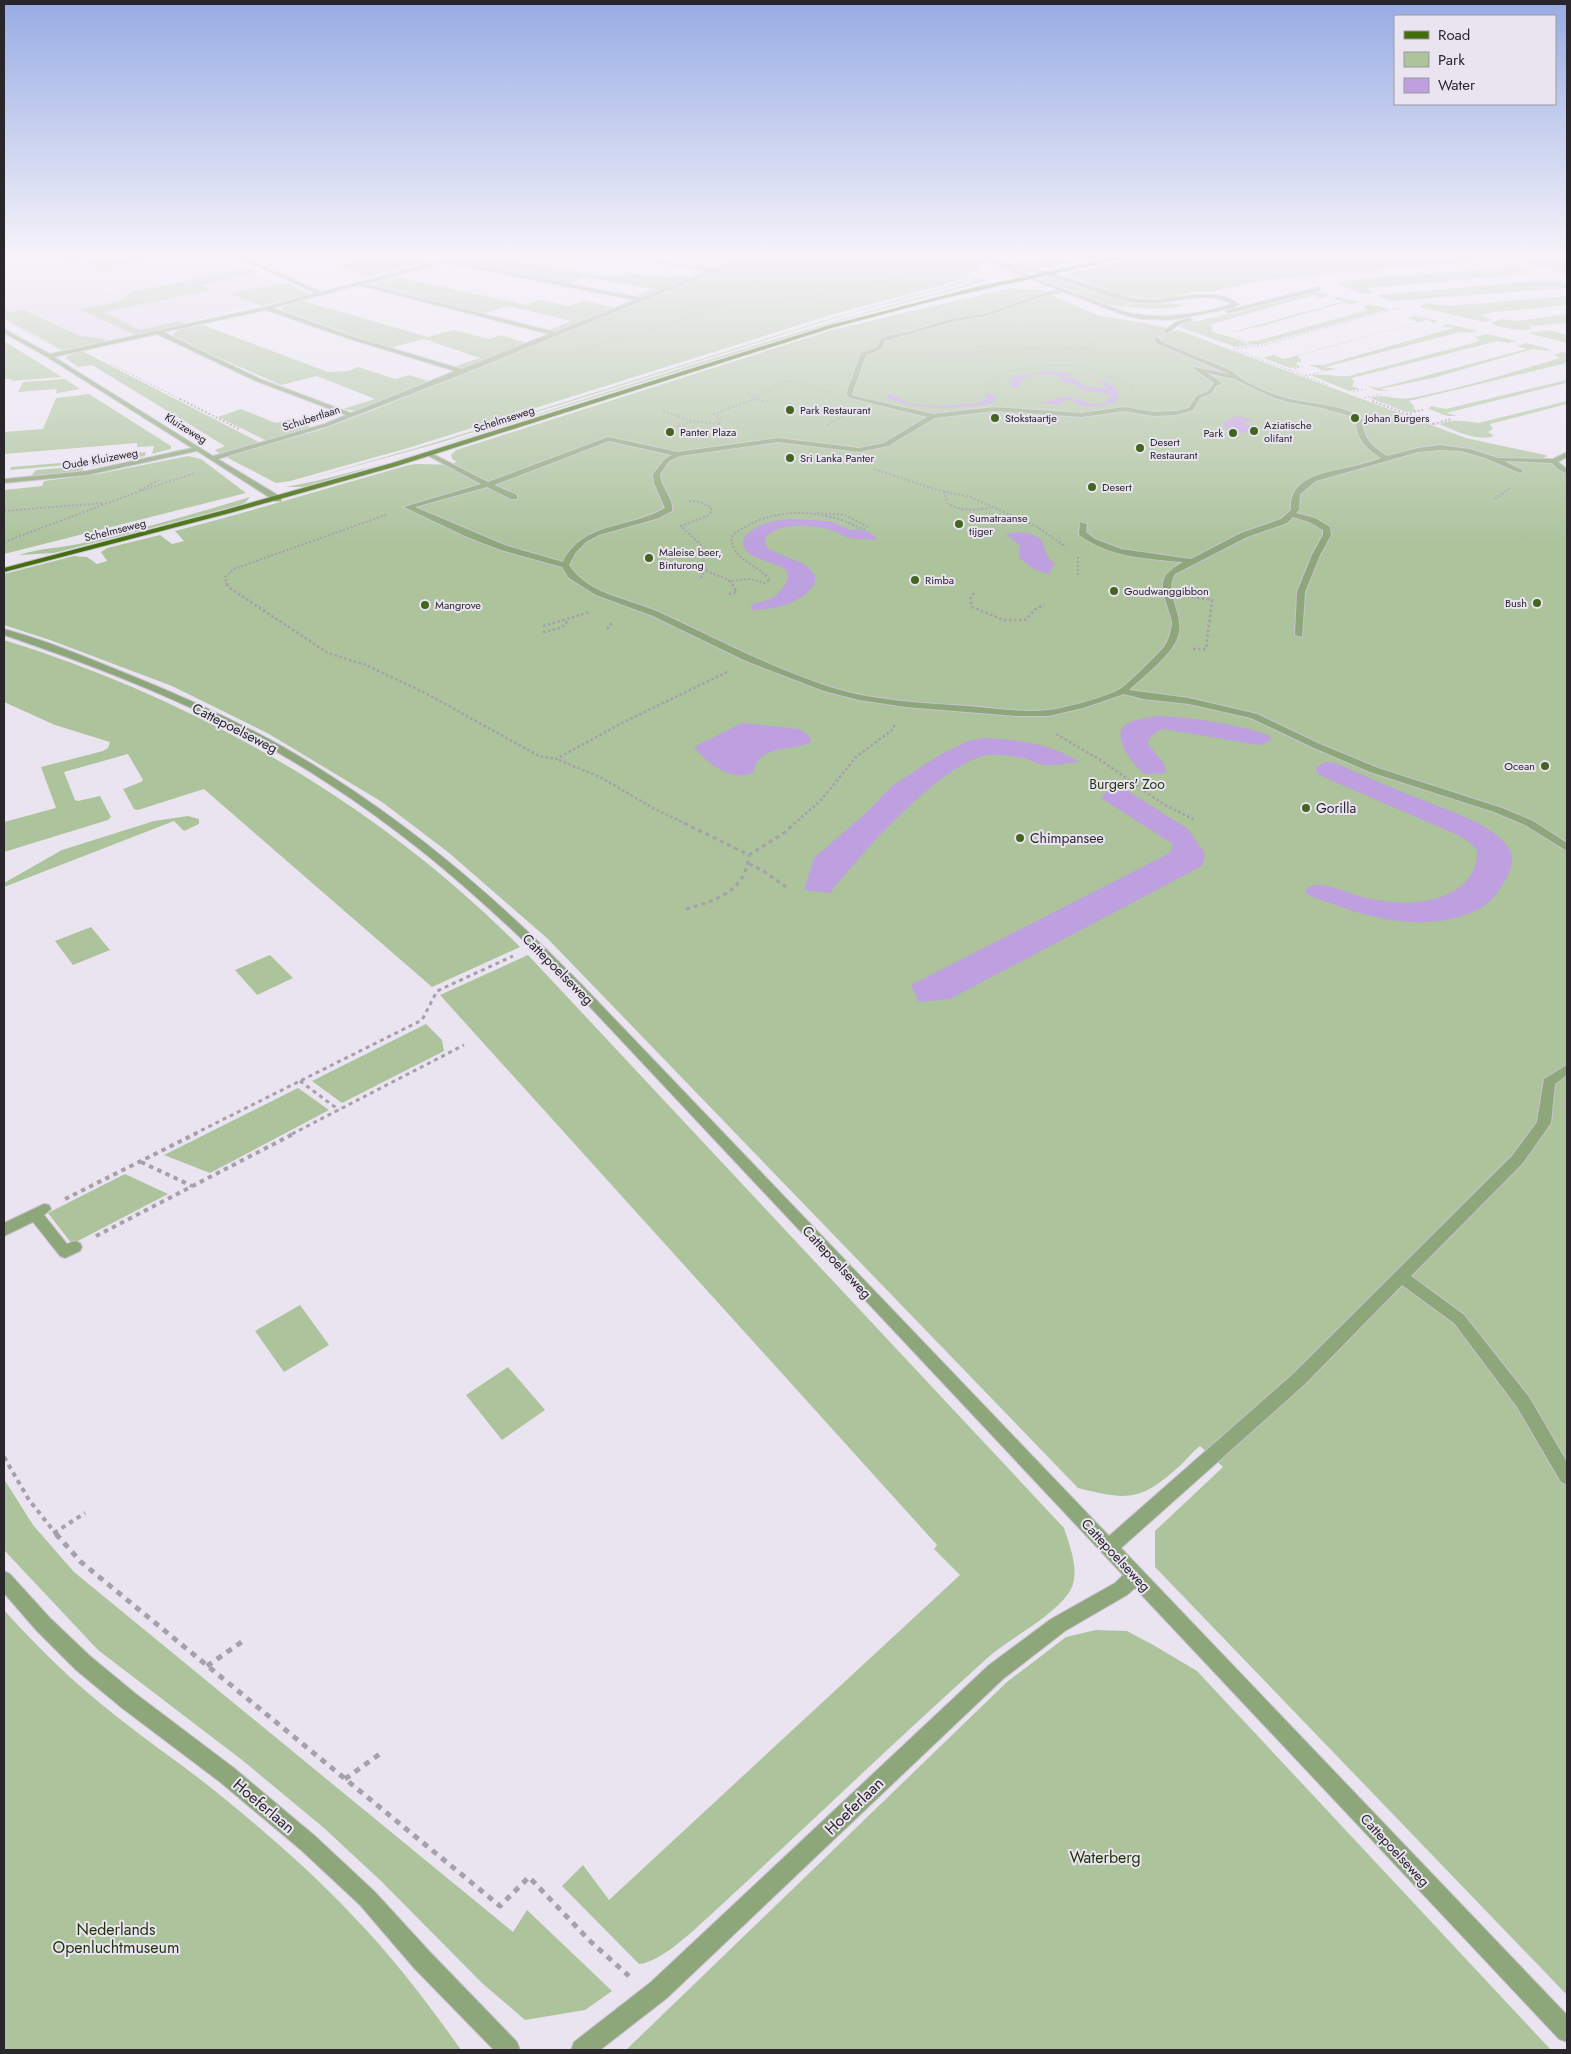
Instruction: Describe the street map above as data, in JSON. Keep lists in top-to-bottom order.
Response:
{
  "streets": {
    "main road": ["Schelmseweg"],
    "street": [
      "Schubertlaan",
      "Kluizeweg",
      "Oude Kluizeweg",
      "Cattepoelseweg",
      "Hoeferlaan"
    ]
  },
  "crossings": [
    ["Schubertlaan", "Kluizeweg"],
    ["Schelmseweg", "Kluizeweg"],
    ["Kluizeweg", "Oude Kluizeweg"],
    ["Cattepoelseweg", "Hoeferlaan"]
  ],
  "parks": ["Burgers' Zoo", "Waterberg", "Nederlands Openluchtmuseum"],
  "places": [
    "Park Restaurant",
    "Stokstaartje",
    "Johan Burgers",
    "Aziatische olifant",
    "Panter Plaza",
    "Park",
    "Desert Restaurant",
    "Sri Lanka Panter",
    "Desert",
    "Sumatraanse tijger",
    "Maleise beer, Binturong",
    "Rimba",
    "Goudwanggibbon",
    "Bush",
    "Mangrove",
    "Ocean",
    "Gorilla",
    "Chimpansee"
  ],
  "legend": ["Road", "Park", "Water"]
}
